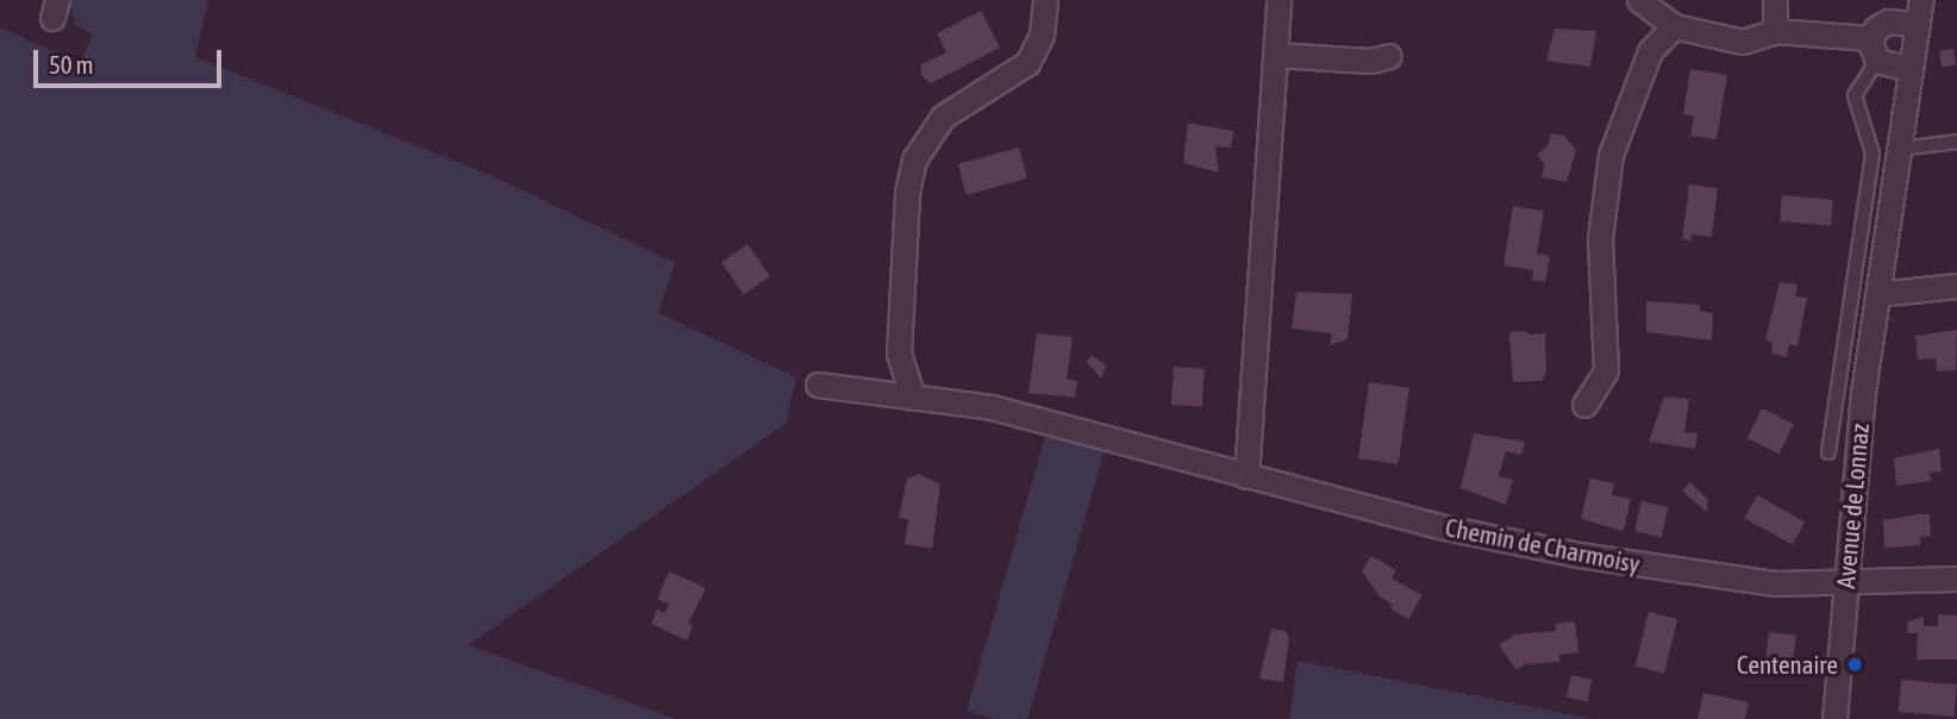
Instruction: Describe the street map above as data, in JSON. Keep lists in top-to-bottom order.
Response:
{
  "streets": {
    "street": ["Avenue de Lonnaz", "Chemin de Charmoisy"]
  },
  "crossings": [
    ["Avenue de Lonnaz", "Chemin de Charmoisy"]
  ],
  "places": ["Centenaire"],
  "scale_bar": "50 m"
}
